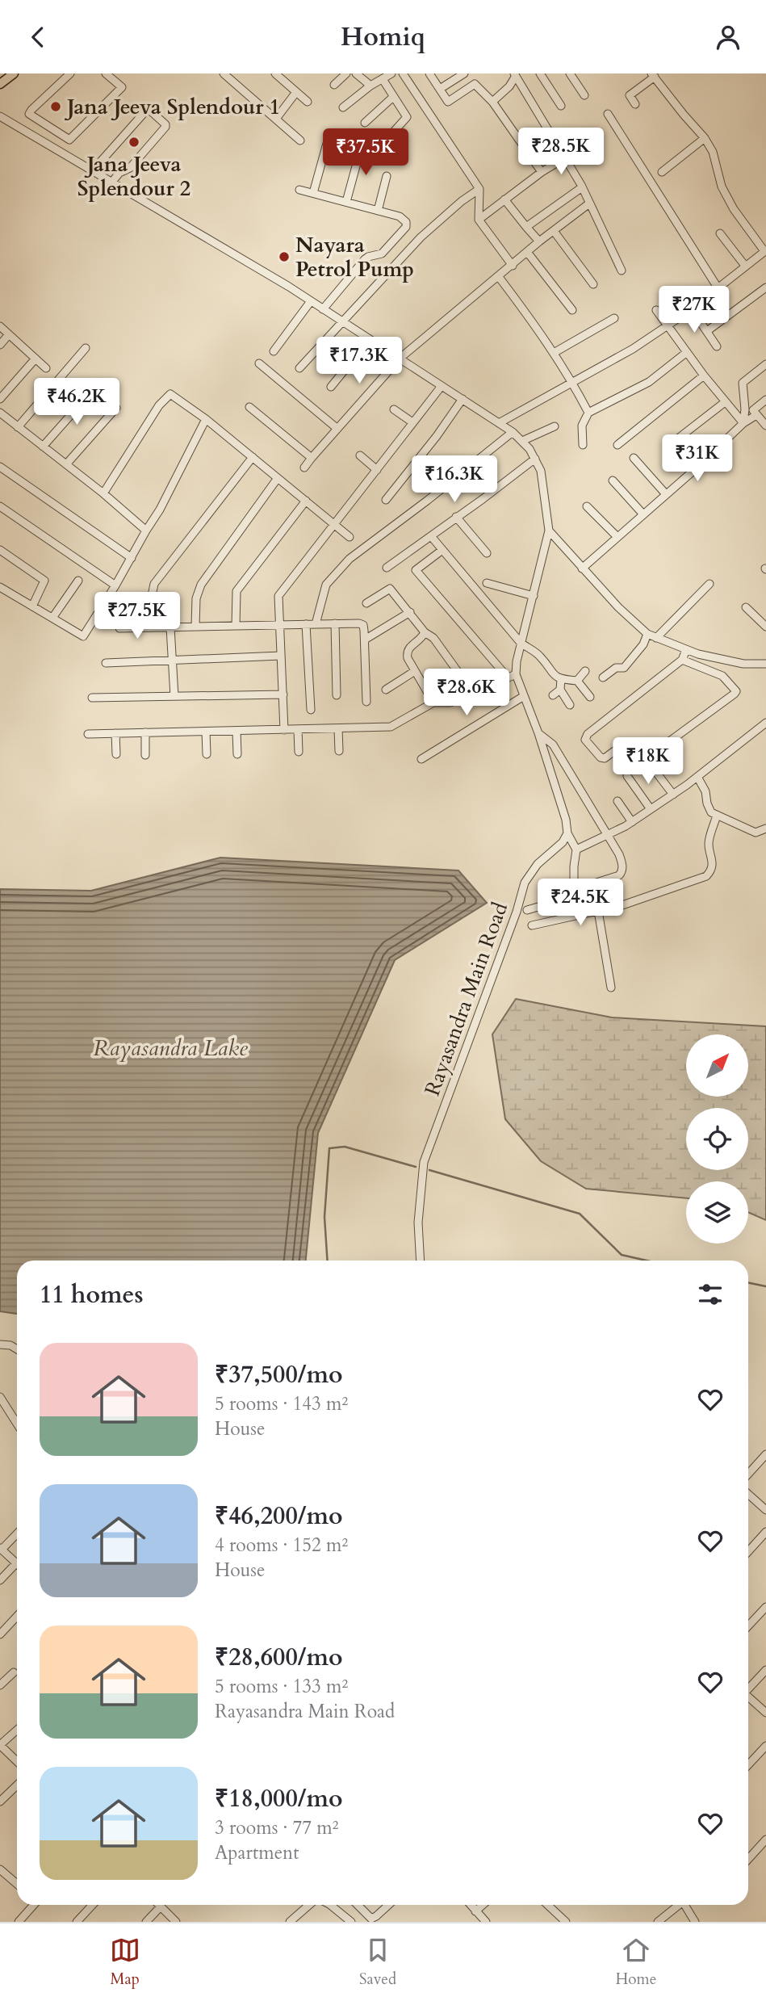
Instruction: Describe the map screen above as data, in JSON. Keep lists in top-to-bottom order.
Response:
{
  "streets": {
    "street": ["Rayasandra Main Road"]
  },
  "water": ["Rayasandra Lake"],
  "places": ["Jana Jeeva Splendour 1", "Jana Jeeva Splendour 2", "Nayara Petrol Pump"],
  "north": "top right",
  "page": {
    "header": "Homiq",
    "price": [
      "₹28.5K",
      "₹37.5K",
      "₹27K",
      "₹17.3K",
      "₹46.2K",
      "₹31K",
      "₹16.3K",
      "₹27.5K",
      "₹28.6K",
      "₹18K",
      "₹24.5K"
    ],
    "heading": "11 homes",
    "list": [
      {
        "name": "₹37,500/mo",
        "note": "5 rooms · 143 m² · House"
      },
      {
        "name": "₹46,200/mo",
        "note": "4 rooms · 152 m² · House"
      },
      {
        "name": "₹28,600/mo",
        "note": "5 rooms · 133 m² · Rayasandra Main Road"
      },
      {
        "name": "₹18,000/mo",
        "note": "3 rooms · 77 m² · Apartment"
      }
    ],
    "tabs": ["Map", "Saved", "Home"]
  }
}
